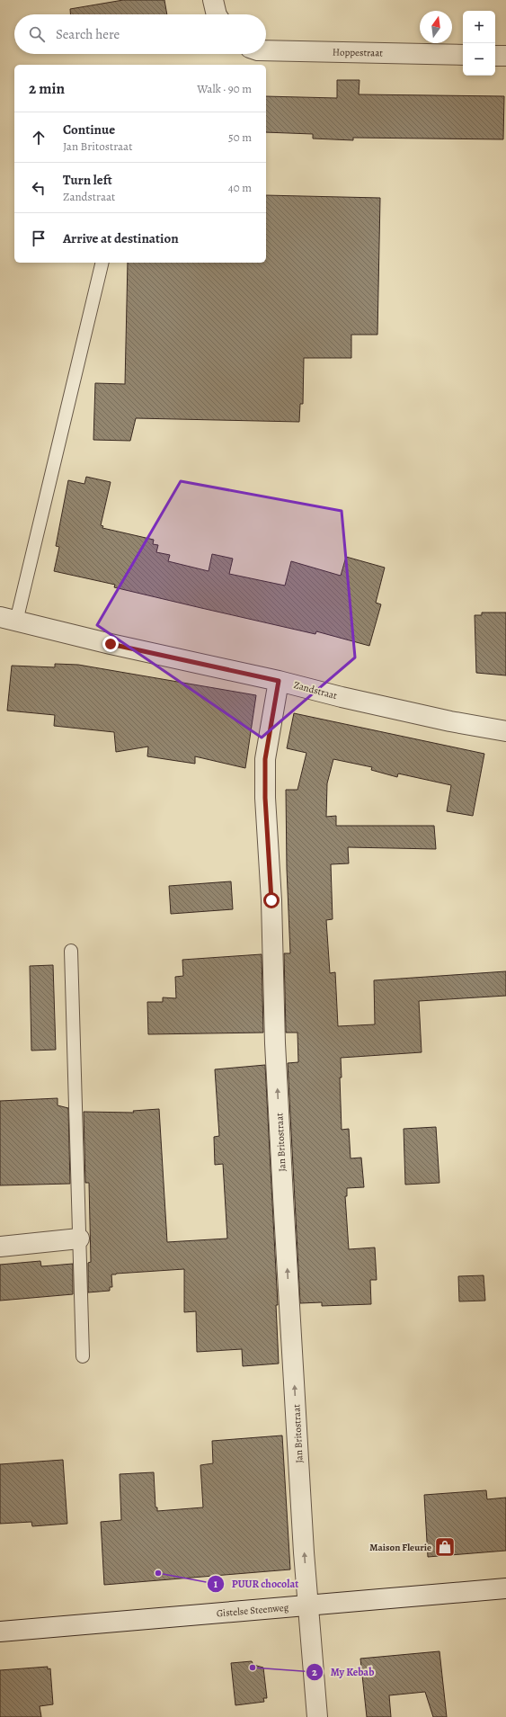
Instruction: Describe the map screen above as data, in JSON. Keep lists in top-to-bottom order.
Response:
{
  "streets": {
    "street": [
      "Hoppestraat",
      "Zandstraat",
      "Jan Britostraat",
      "Gistelse Steenweg"
    ]
  },
  "crossings": [
    ["Zandstraat", "Jan Britostraat"],
    ["Jan Britostraat", "Gistelse Steenweg"]
  ],
  "one_way": ["Jan Britostraat"],
  "places": {
    "shop": ["Maison Fleurie"],
    "other": ["PUUR chocolat", "My Kebab"]
  },
  "north": "top",
  "page": {
    "map_buttons": ["+", "−"],
    "search": "Search here",
    "heading": ["2 min", "Walk · 90 m"],
    "list": [
      ["Continue", "Jan Britostraat", "50 m"],
      ["Turn left", "Zandstraat", "40 m"],
      "Arrive at destination"
    ]
  }
}
